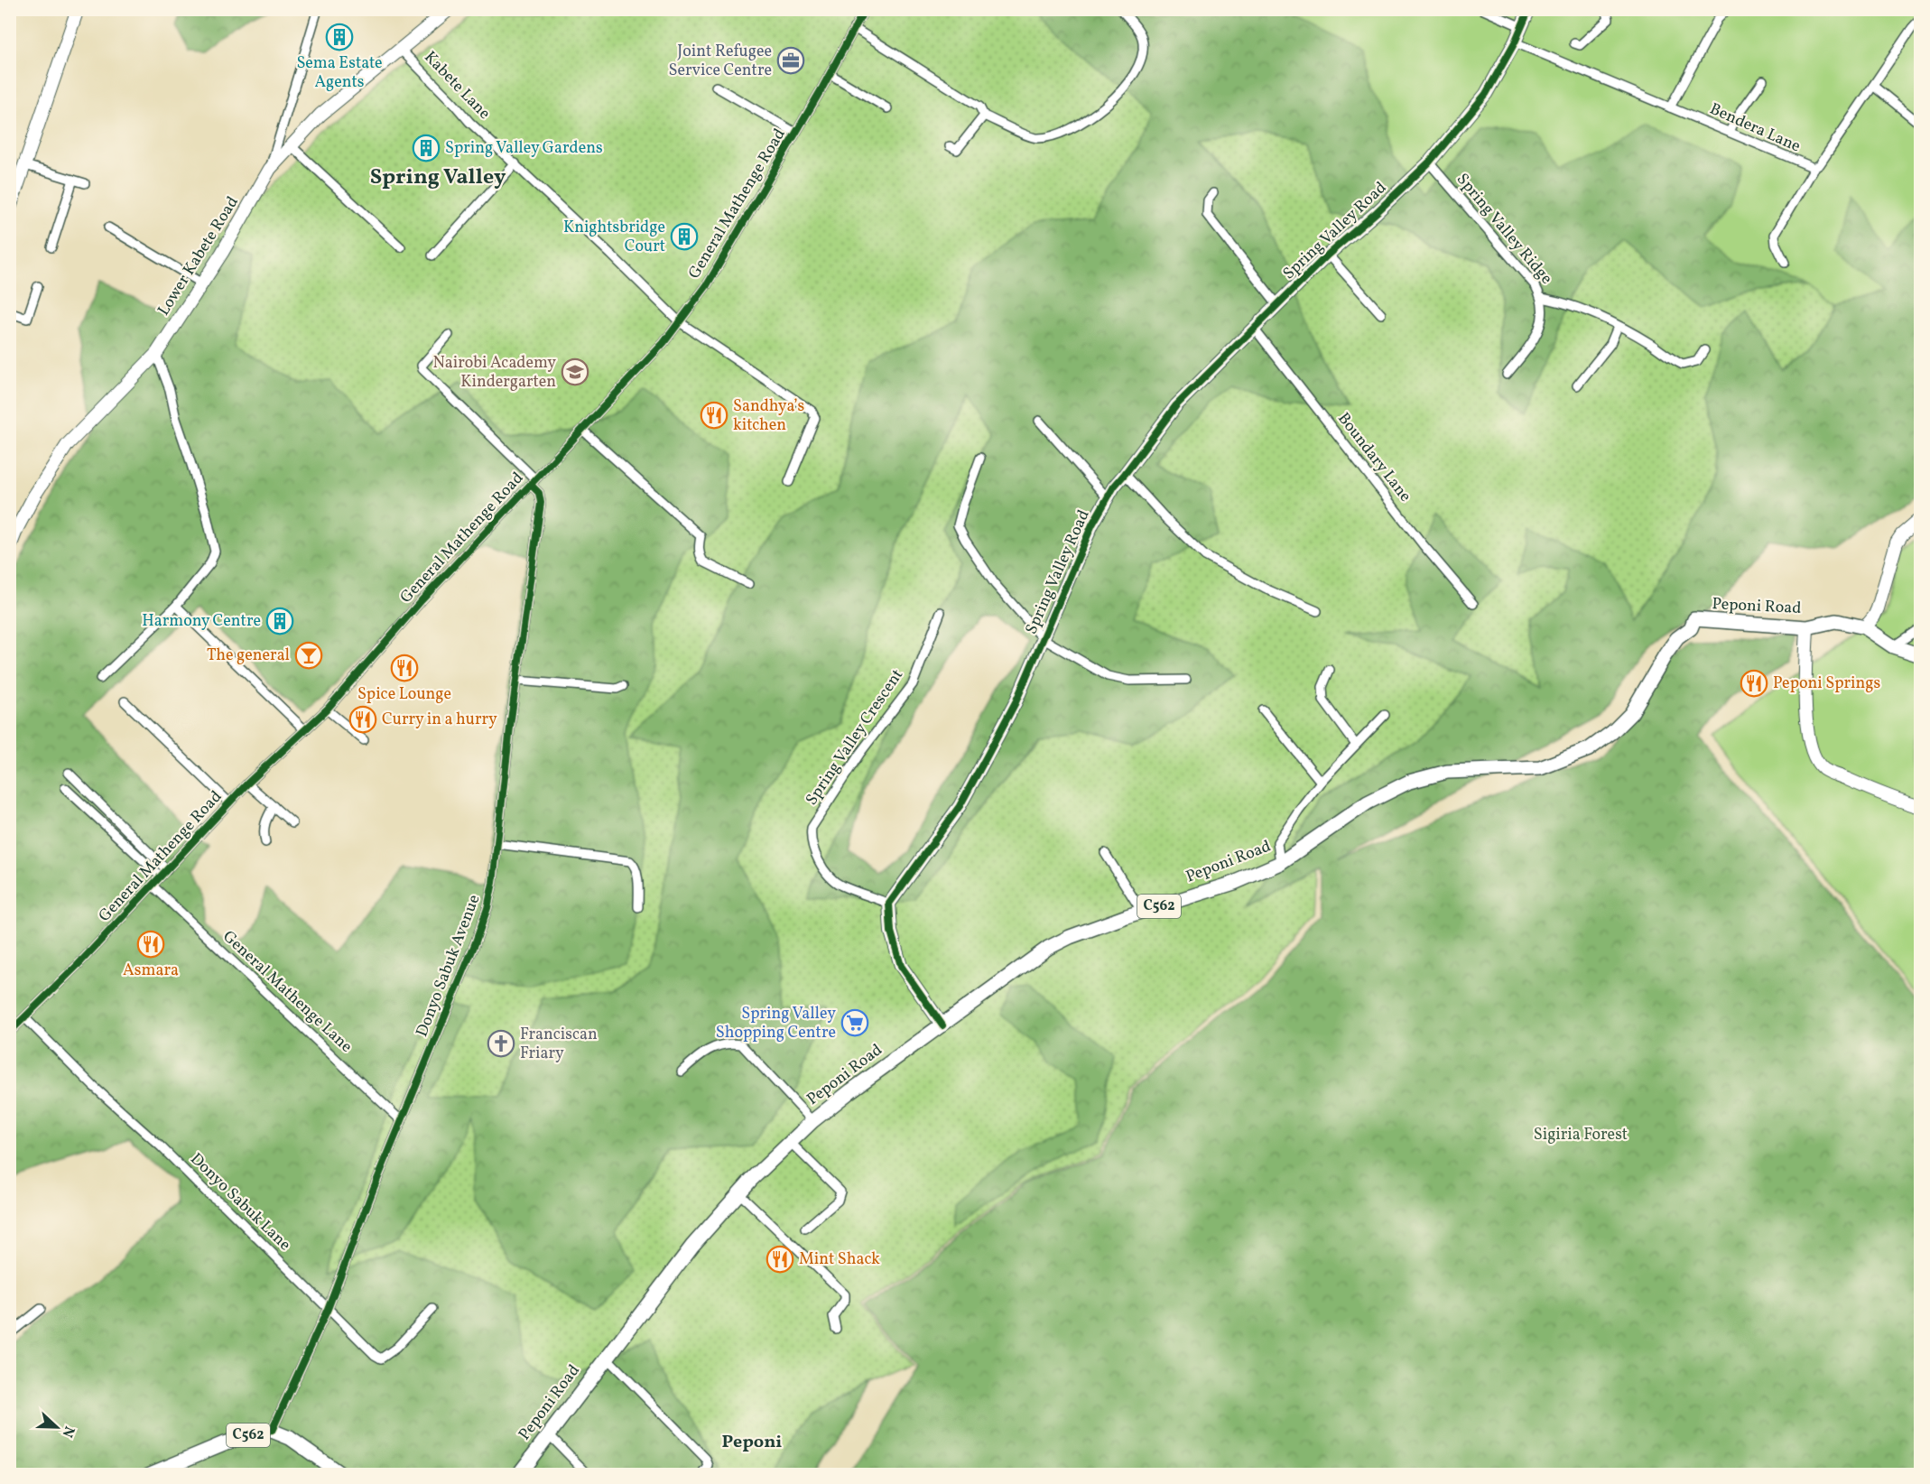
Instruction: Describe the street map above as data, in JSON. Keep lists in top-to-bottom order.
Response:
{
  "streets": {
    "main road": ["Peponi Road", "C562"],
    "street": [
      "Kabete Lane",
      "Bendera Lane",
      "General Mathenge Road",
      "Spring Valley Ridge",
      "Spring Valley Road",
      "Lower Kabete Road",
      "Boundary Lane",
      "Spring Valley Crescent",
      "Donyo Sabuk Avenue",
      "General Mathenge Lane",
      "Donyo Sabuk Lane"
    ]
  },
  "crossings": [
    ["Kabete Lane", "General Mathenge Road"],
    ["Kabete Lane", "Lower Kabete Road"],
    ["Bendera Lane", "Spring Valley Road"],
    ["General Mathenge Road", "Donyo Sabuk Avenue"],
    ["General Mathenge Road", "General Mathenge Lane"],
    ["General Mathenge Road", "Donyo Sabuk Lane"],
    ["Spring Valley Ridge", "Spring Valley Road"],
    ["Spring Valley Road", "Boundary Lane"],
    ["Spring Valley Road", "Spring Valley Crescent"],
    ["C562", "Donyo Sabuk Avenue"],
    ["Donyo Sabuk Avenue", "General Mathenge Lane"],
    ["Donyo Sabuk Avenue", "Donyo Sabuk Lane"]
  ],
  "districts": ["Spring Valley", "Peponi"],
  "parks": ["Sigiria Forest"],
  "places": {
    "building": [
      "Sema Estate Agents",
      "Spring Valley Gardens",
      "Knightsbridge Court",
      "Harmony Centre"
    ],
    "office": ["Joint Refugee Service Centre"],
    "school or university": ["Nairobi Academy Kindergarten"],
    "restaurant": [
      "Sandhya’s kitchen",
      "Spice Lounge",
      "Peponi Springs",
      "Curry in a hurry",
      "Asmara",
      "Mint Shack"
    ],
    "bar": ["The general"],
    "supermarket": ["Spring Valley Shopping Centre"],
    "church": ["Franciscan Friary"]
  },
  "north": "right"
}
